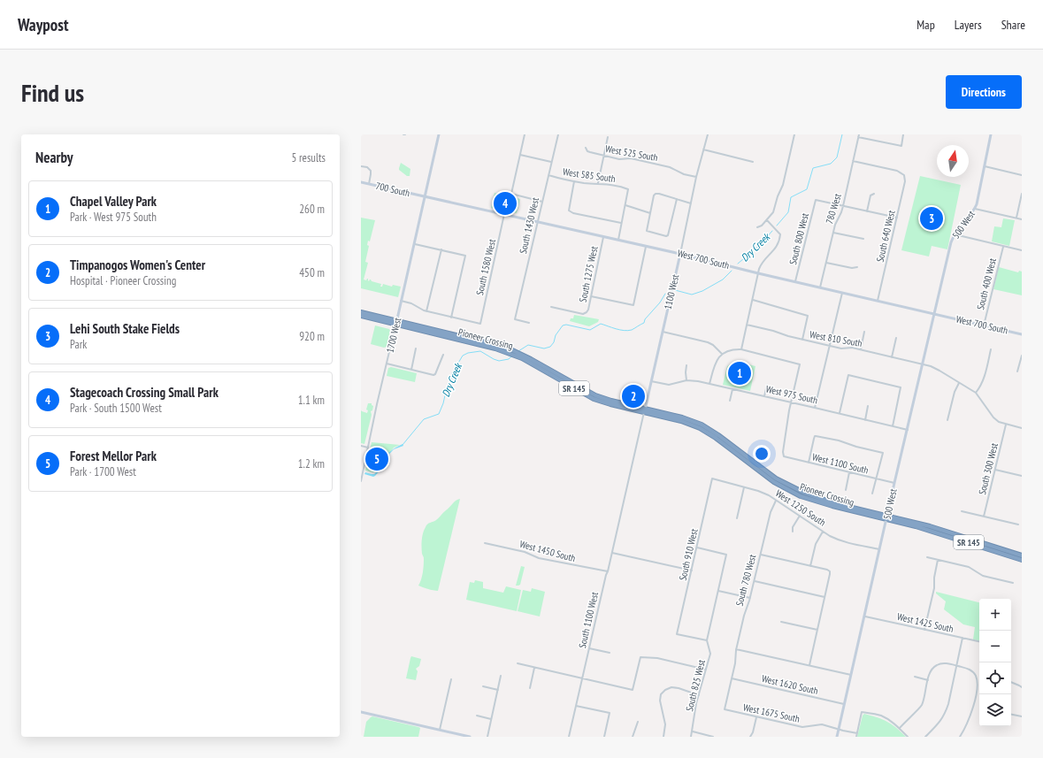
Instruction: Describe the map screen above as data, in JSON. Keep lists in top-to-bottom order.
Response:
{
  "streets": {
    "highway": ["Pioneer Crossing", "SR 145"],
    "street": [
      "West 525 South",
      "West 585 South",
      "700 South",
      "780 West",
      "500 West",
      "South 1430 West",
      "South 640 West",
      "South 800 West",
      "West 700 South",
      "South 1580 West",
      "South 1275 West",
      "South 400 West",
      "1100 West",
      "1700 West",
      "West 810 South",
      "West 975 South",
      "West 1100 South",
      "South 300 West",
      "West 1250 South",
      "West 1450 South",
      "South 910 West",
      "South 780 West",
      "South 1100 West",
      "West 1425 South",
      "West 1620 South",
      "South 825 West",
      "West 1675 South"
    ]
  },
  "crossings": [
    ["West 525 South", "1100 West"],
    ["West 585 South", "South 1430 West"],
    ["700 South", "West 700 South"],
    ["700 South", "1700 West"],
    ["780 West", "South 640 West"],
    ["780 West", "South 800 West"],
    ["780 West", "West 700 South"],
    ["500 West", "West 700 South"],
    ["500 West", "Pioneer Crossing"],
    ["500 West", "West 810 South"],
    ["500 West", "West 975 South"],
    ["500 West", "West 1100 South"],
    ["500 West", "West 1250 South"],
    ["500 West", "West 1425 South"],
    ["500 West", "West 1620 South"],
    ["500 West", "West 1675 South"],
    ["South 1430 West", "West 700 South"],
    ["South 640 West", "West 700 South"],
    ["South 800 West", "West 700 South"],
    ["West 700 South", "South 1580 West"],
    ["West 700 South", "South 1275 West"],
    ["West 700 South", "South 400 West"],
    ["West 700 South", "1100 West"],
    ["West 700 South", "1700 West"],
    ["1100 West", "Pioneer Crossing"],
    ["1100 West", "West 975 South"],
    ["1100 West", "South 1100 West"],
    ["1700 West", "Pioneer Crossing"],
    ["1700 West", "SR 145"],
    ["Pioneer Crossing", "SR 145"],
    ["West 975 South", "West 1100 South"],
    ["West 1250 South", "South 910 West"],
    ["West 1250 South", "South 780 West"],
    ["West 1450 South", "South 1100 West"],
    ["South 910 West", "South 825 West"],
    ["South 780 West", "West 1620 South"],
    ["South 780 West", "West 1675 South"]
  ],
  "water": ["Dry Creek"],
  "north": "top",
  "page": {
    "header": "Waypost",
    "nav": ["Map", "Layers", "Share"],
    "buttons": "Directions",
    "title": "Find us",
    "heading": ["Nearby", "5 results"],
    "list": [
      {
        "mark": "1",
        "name": "Chapel Valley Park",
        "note": "Park · West 975 South",
        "value": "260 m"
      },
      {
        "mark": "2",
        "name": "Timpanogos Women's Center",
        "note": "Hospital · Pioneer Crossing",
        "value": "450 m"
      },
      {
        "mark": "3",
        "name": "Lehi South Stake Fields",
        "note": "Park",
        "value": "920 m"
      },
      {
        "mark": "4",
        "name": "Stagecoach Crossing Small Park",
        "note": "Park · South 1500 West",
        "value": "1.1 km"
      },
      {
        "mark": "5",
        "name": "Forest Mellor Park",
        "note": "Park · 1700 West",
        "value": "1.2 km"
      }
    ],
    "pins": [
      "4",
      "3",
      "1",
      "2",
      "5"
    ],
    "map_buttons": ["+", "−"]
  }
}
